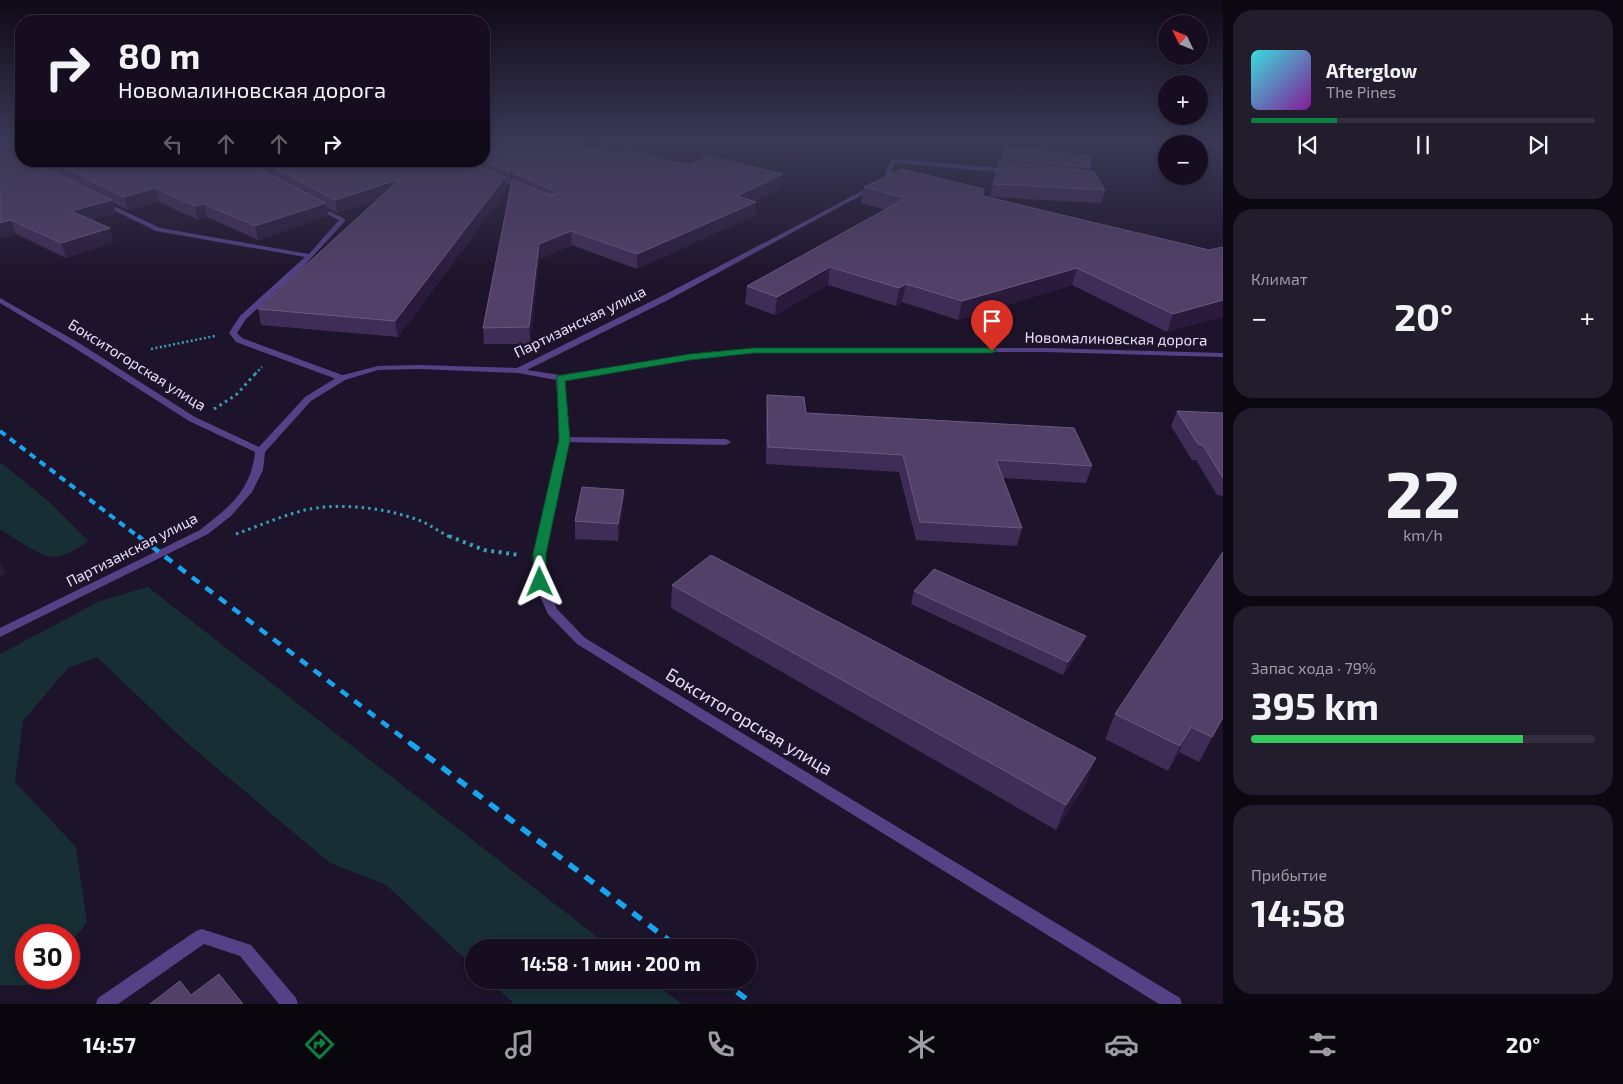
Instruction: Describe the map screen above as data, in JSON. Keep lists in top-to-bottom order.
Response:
{
  "streets": {
    "street": ["Партизанская улица", "Новомалиновская дорога", "Бокситогорская улица"]
  },
  "crossings": [
    ["Партизанская улица", "Бокситогорская улица"],
    ["Новомалиновская дорога", "Бокситогорская улица"]
  ],
  "north": "top left",
  "page": {
    "map_buttons": ["+", "−"],
    "turn": ["80 m", "Новомалиновская дорога"],
    "song": ["Afterglow", "The Pines"],
    "tile": [
      "Климат",
      ["22", "km/h"],
      ["Запас хода · 79%", "395 km"],
      ["Прибытие", "14:58"]
    ],
    "heat": ["−", "20°", "+"],
    "limit": "30",
    "trip": "14:58 · 1 мин · 200 m",
    "tabs": ["14:57", "20°"]
  }
}
